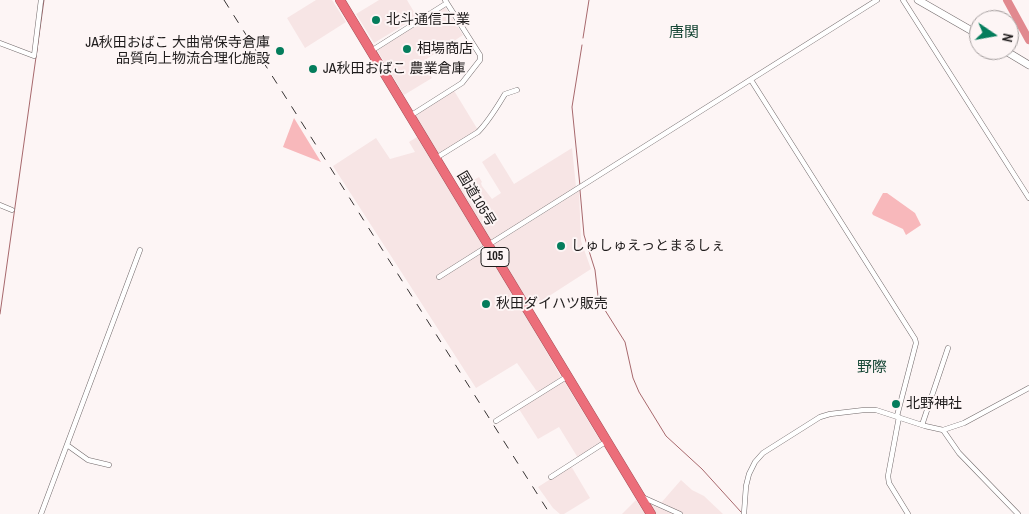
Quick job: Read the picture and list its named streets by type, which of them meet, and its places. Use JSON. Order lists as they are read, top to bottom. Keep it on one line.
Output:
{"streets":{"highway":["国道105号","105"]},"districts":["唐関","野際"],"places":["北斗通信工業","相場商店","JA秋田おばこ 大曲常保寺倉庫 品質向上物流合理化施設","JA秋田おばこ 農業倉庫","しゅしゅえっとまるしぇ","秋田ダイハツ販売","北野神社"],"north":"right"}
